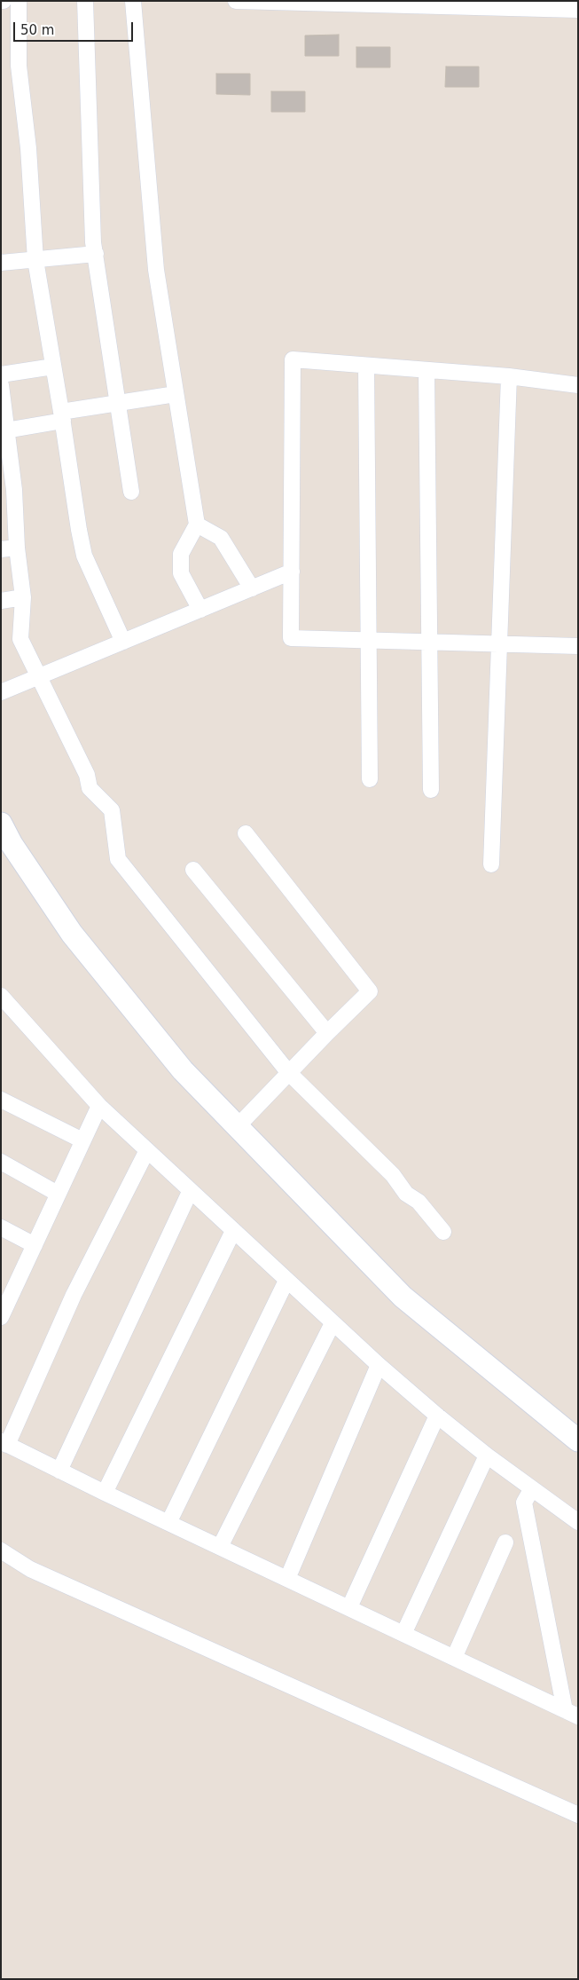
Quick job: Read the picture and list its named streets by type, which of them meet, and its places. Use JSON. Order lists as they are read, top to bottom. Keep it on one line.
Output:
{"scale_bar":"50 m"}
